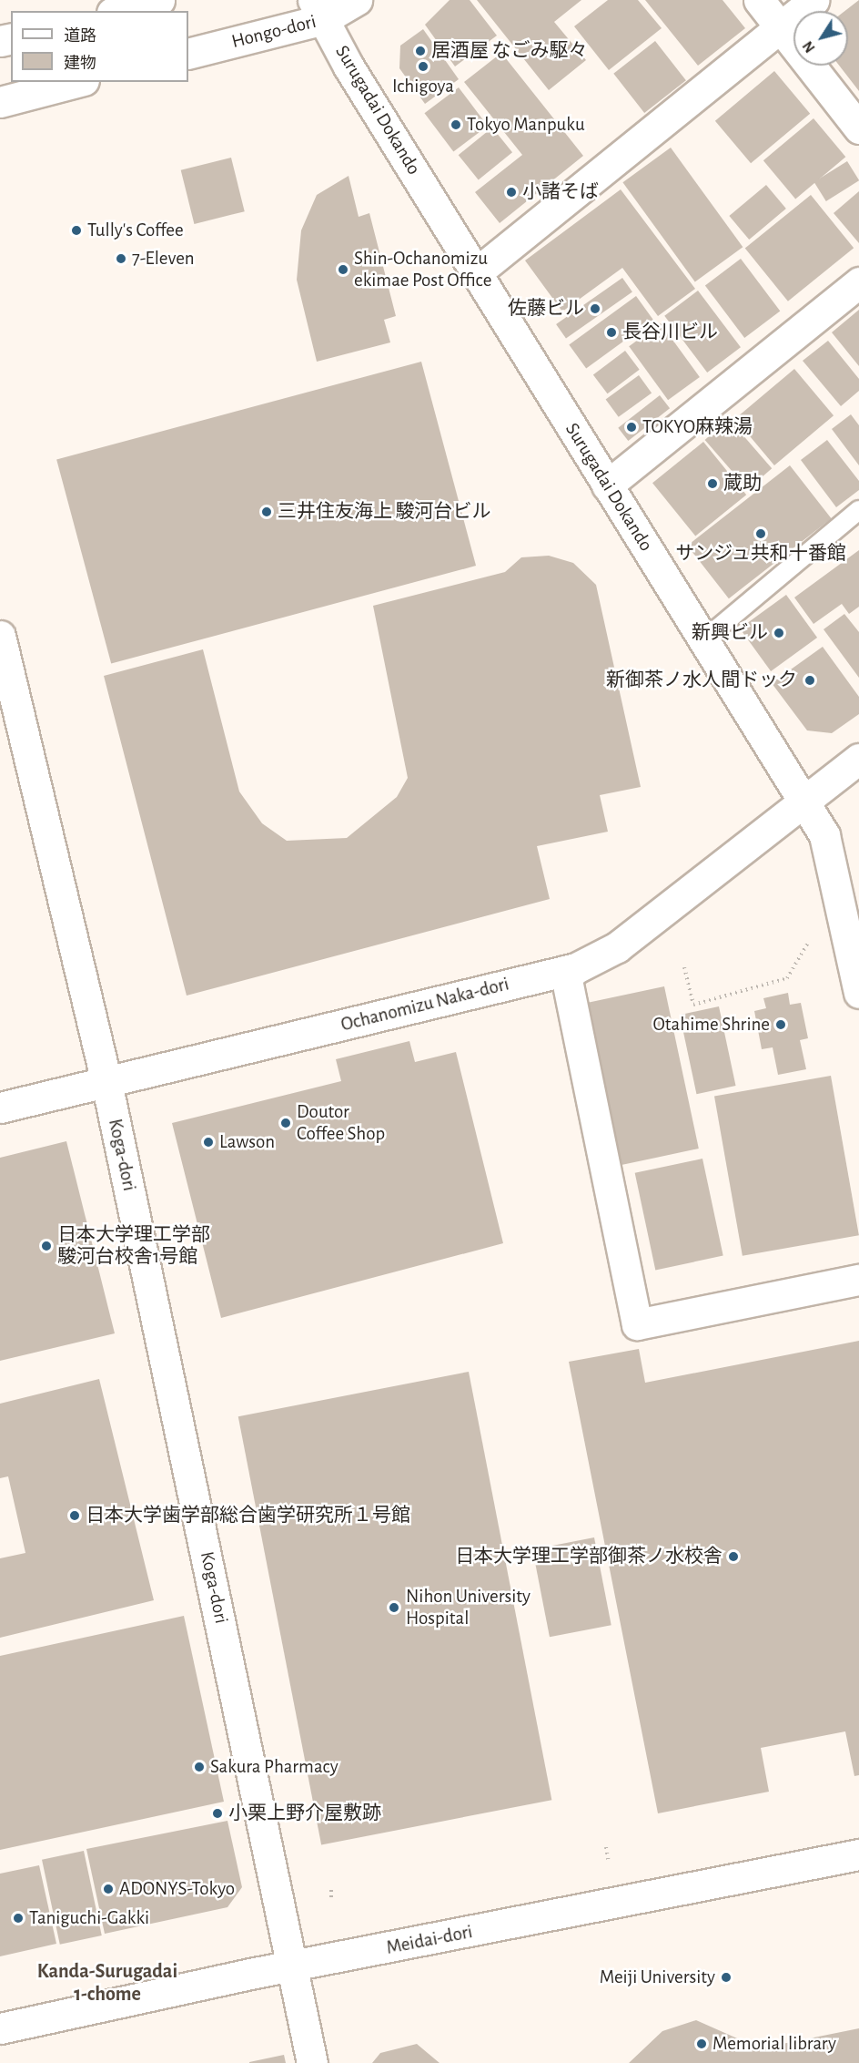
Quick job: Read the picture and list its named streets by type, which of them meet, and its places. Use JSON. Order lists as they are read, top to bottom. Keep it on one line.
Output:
{"streets":{"street":["Hongo-dori","Surugadai Dokando","Ochanomizu Naka-dori","Koga-dori","Meidai-dori"]},"crossings":[["Hongo-dori","Surugadai Dokando"],["Surugadai Dokando","Ochanomizu Naka-dori"],["Ochanomizu Naka-dori","Koga-dori"],["Koga-dori","Meidai-dori"]],"districts":["Kanda-Surugadai 1-chome"],"places":["居酒屋 なごみ駆々","Ichigoya","Tokyo Manpuku","小諸そば","Tully's Coffee","7-Eleven","Shin-Ochanomizu ekimae Post Office","佐藤ビル","長谷川ビル","TOKYO麻辣湯","蔵助","三井住友海上 駿河台ビル","サンジュ共和十番館","新興ビル","新御茶ノ水人間ドック","Otahime Shrine","Doutor Coffee Shop","Lawson","日本大学理工学部 駿河台校舎1号館","日本大学歯学部総合歯学研究所１号館","日本大学理工学部御茶ノ水校舎","Nihon University Hospital","Sakura Pharmacy","小栗上野介屋敷跡","ADONYS-Tokyo","Taniguchi-Gakki","Meiji University","Memorial library"],"legend":["道路","建物"],"north":"bottom left"}
